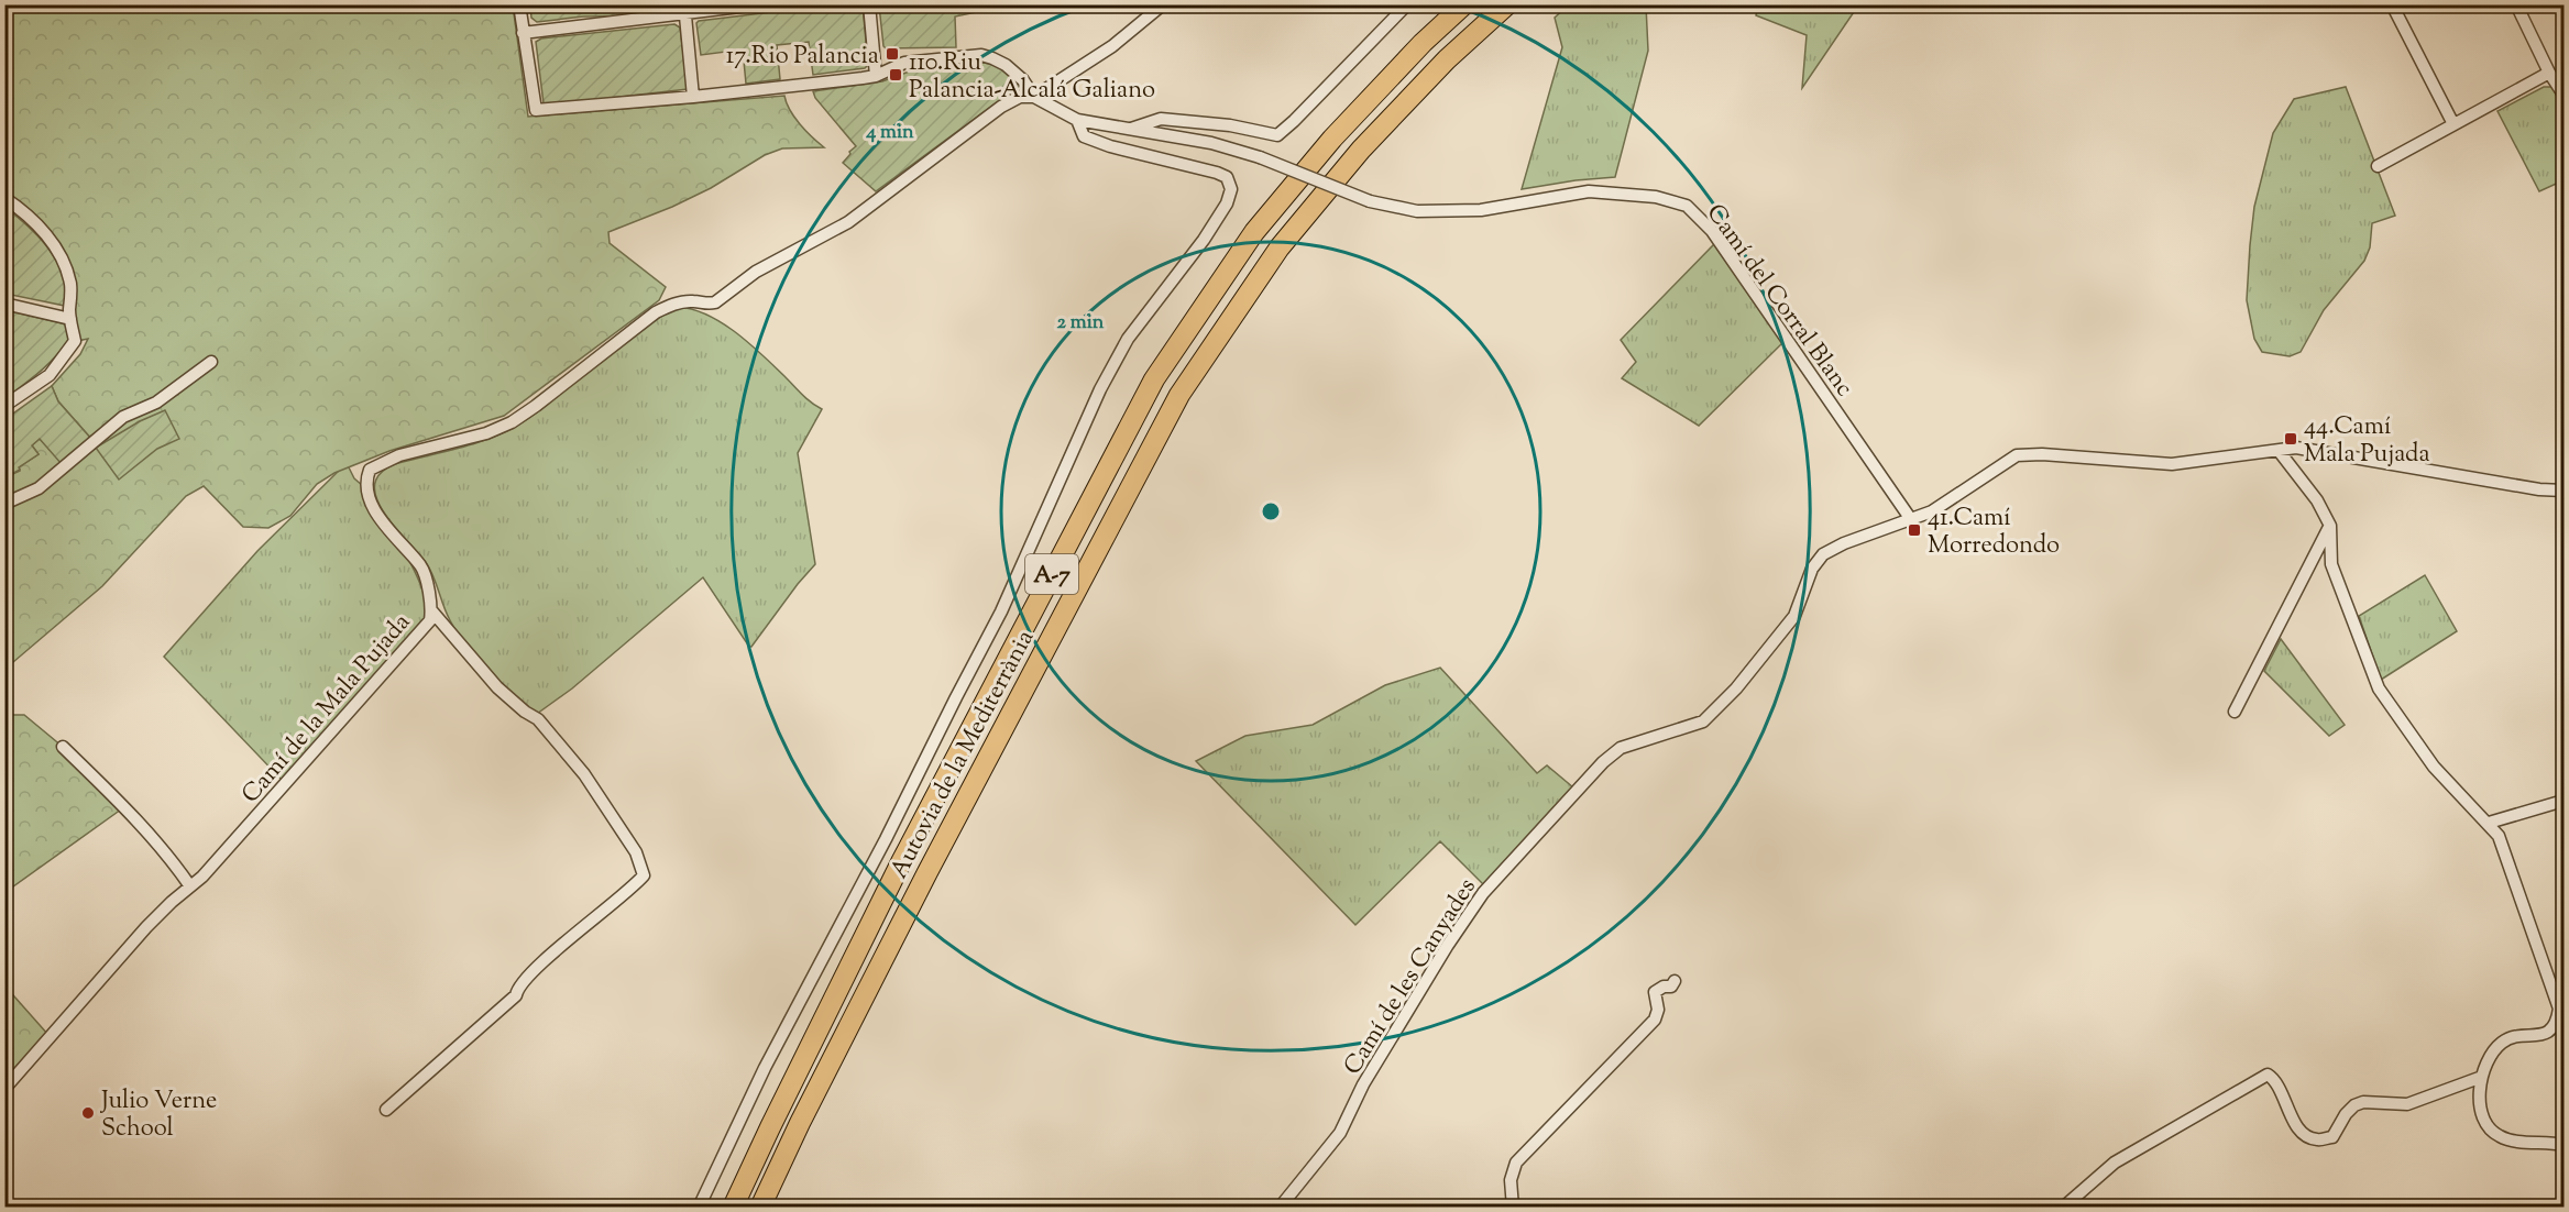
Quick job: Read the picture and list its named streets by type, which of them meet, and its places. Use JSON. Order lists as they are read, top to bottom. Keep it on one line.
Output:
{"streets":{"highway":["A-7","Autovia de la Mediterrània"],"street":["Camí del Corral Blanc","Camí de la Mala Pujada","Camí de les Canyades"]},"crossings":[["Camí del Corral Blanc","Camí de les Canyades"]],"places":{"transit":["17.Rio Palancia","110.Riu Palancia-Alcalá Galiano","44.Camí Mala Pujada","41.Camí Morredondo"],"other":["Julio Verne School"]},"rings":["4 min","2 min"]}
